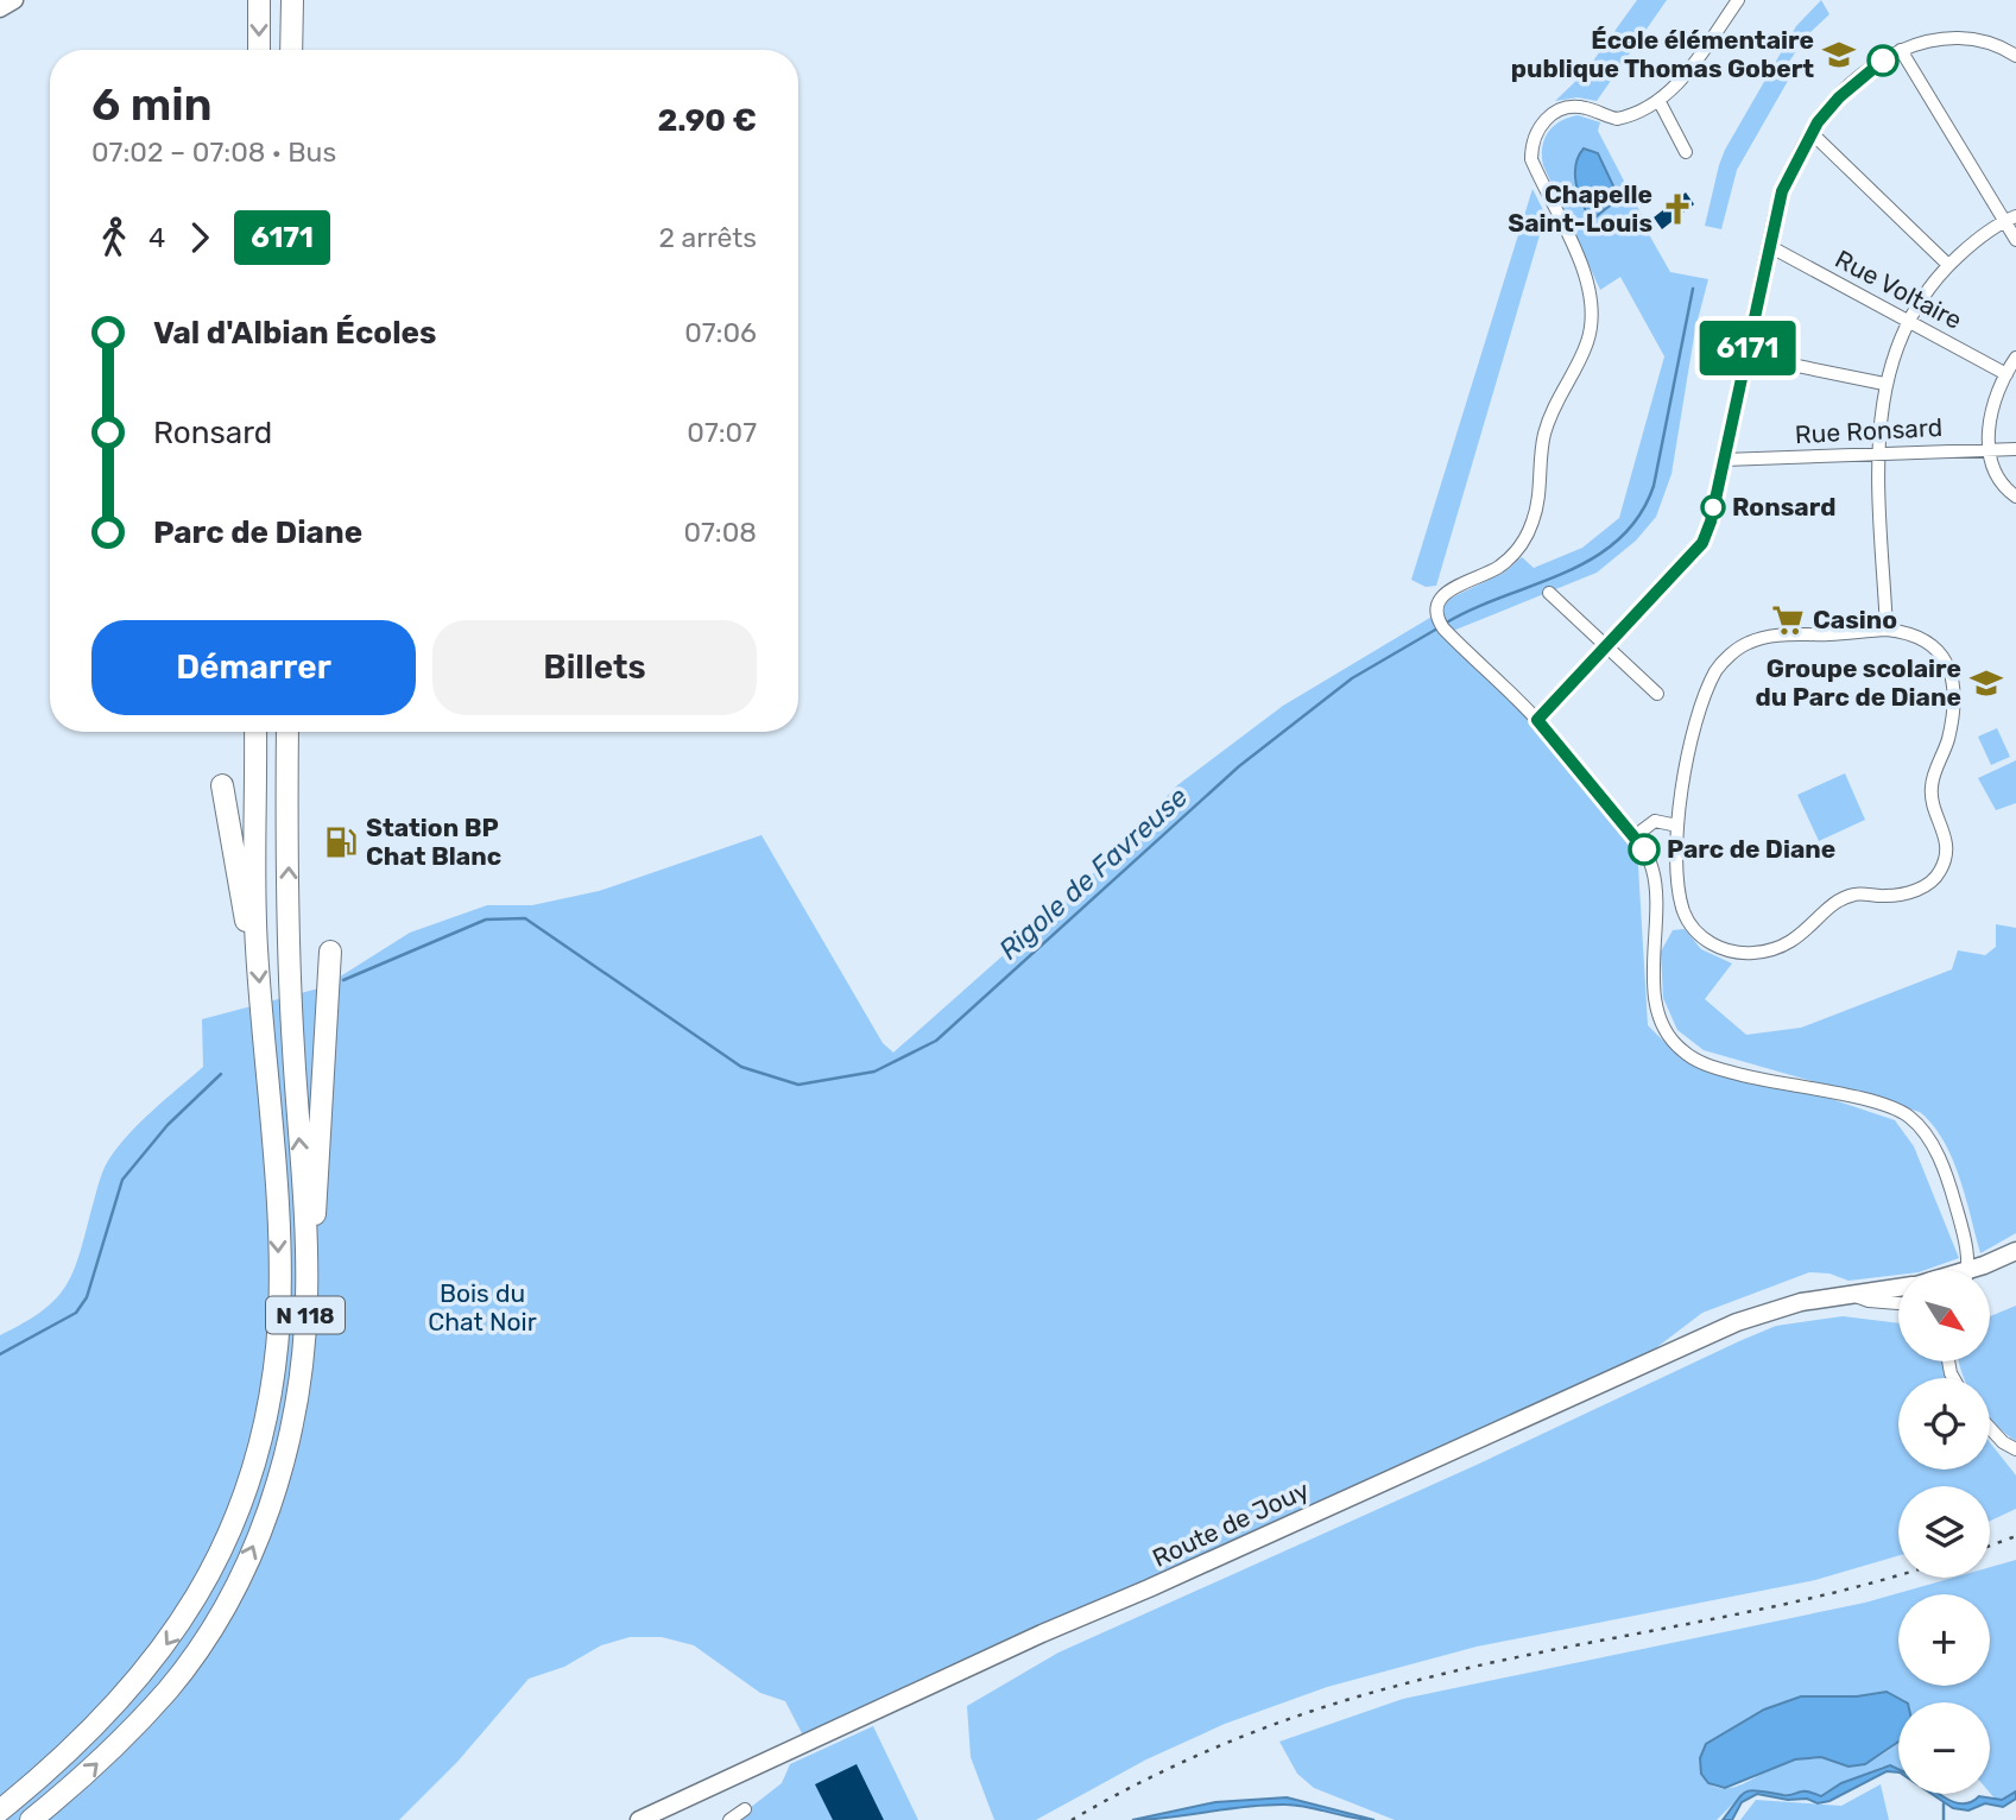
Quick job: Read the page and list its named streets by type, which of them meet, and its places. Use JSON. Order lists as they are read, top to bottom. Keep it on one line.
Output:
{"streets":{"highway":["N 118"],"main road":["Route de Jouy"],"street":["Rue Voltaire","Rue Ronsard"]},"water":["Rigole de Favreuse"],"parks":["Bois du Chat Noir"],"places":{"school or university":["École élémentaire publique Thomas Gobert","Groupe scolaire du Parc de Diane"],"church":["Chapelle Saint-Louis"],"other":["Ronsard","Parc de Diane"],"supermarket":["Casino"],"fuel station":["Station BP Chat Blanc"]},"lines":["bus line 6171"],"north":"bottom right","page":{"on_map":"6171","heading":["6 min","07:02 – 07:08 · Bus","2.90 €"],"legs":["4","6171","2 arrêts"],"list":[{"name":"Val d'Albian Écoles","value":"07:06"},{"name":"Ronsard","value":"07:07"},{"name":"Parc de Diane","value":"07:08"}],"buttons":["Démarrer","Billets"],"map_buttons":["+","−"]}}
